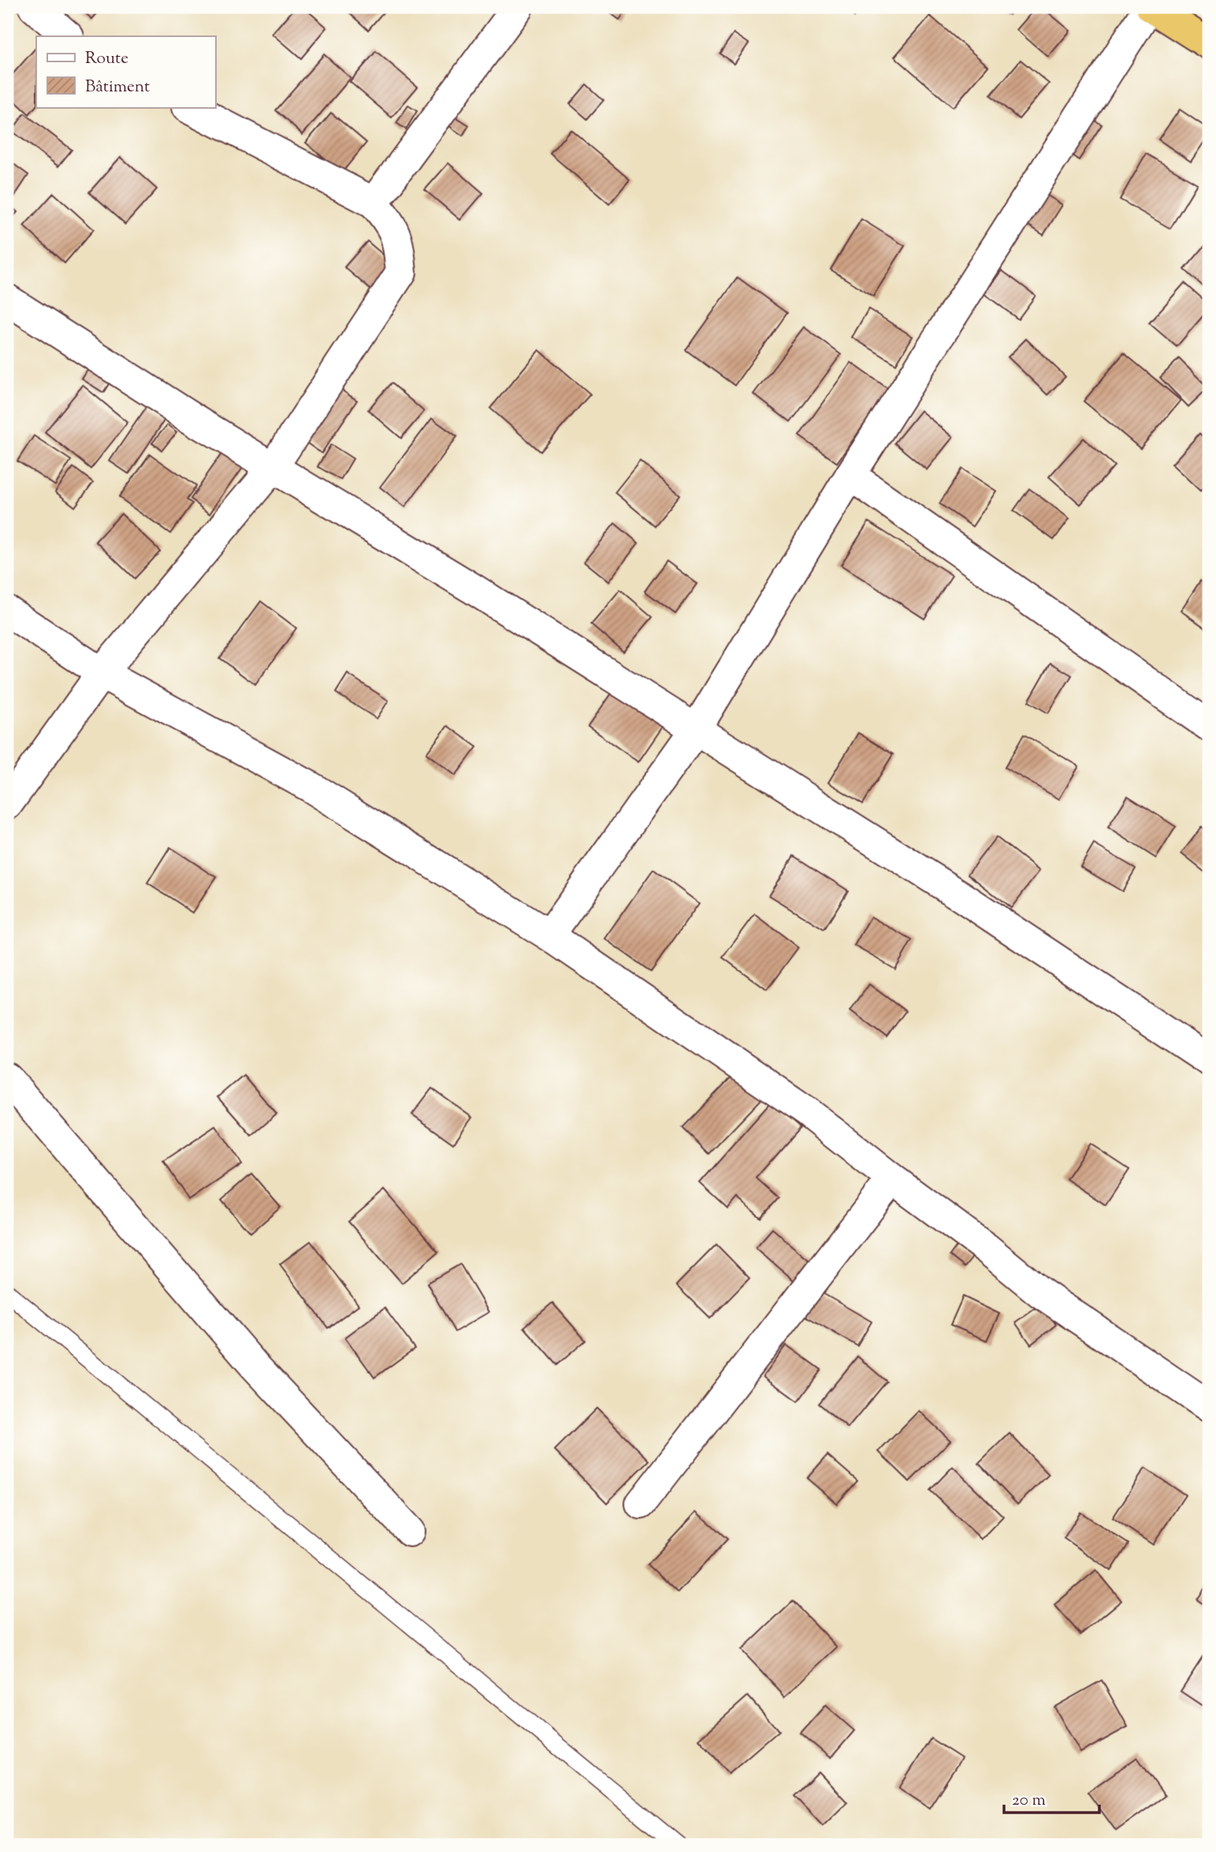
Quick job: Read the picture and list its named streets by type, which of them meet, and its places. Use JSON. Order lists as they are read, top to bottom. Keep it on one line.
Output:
{"legend":["Route","Bâtiment"],"scale_bar":"20 m"}
